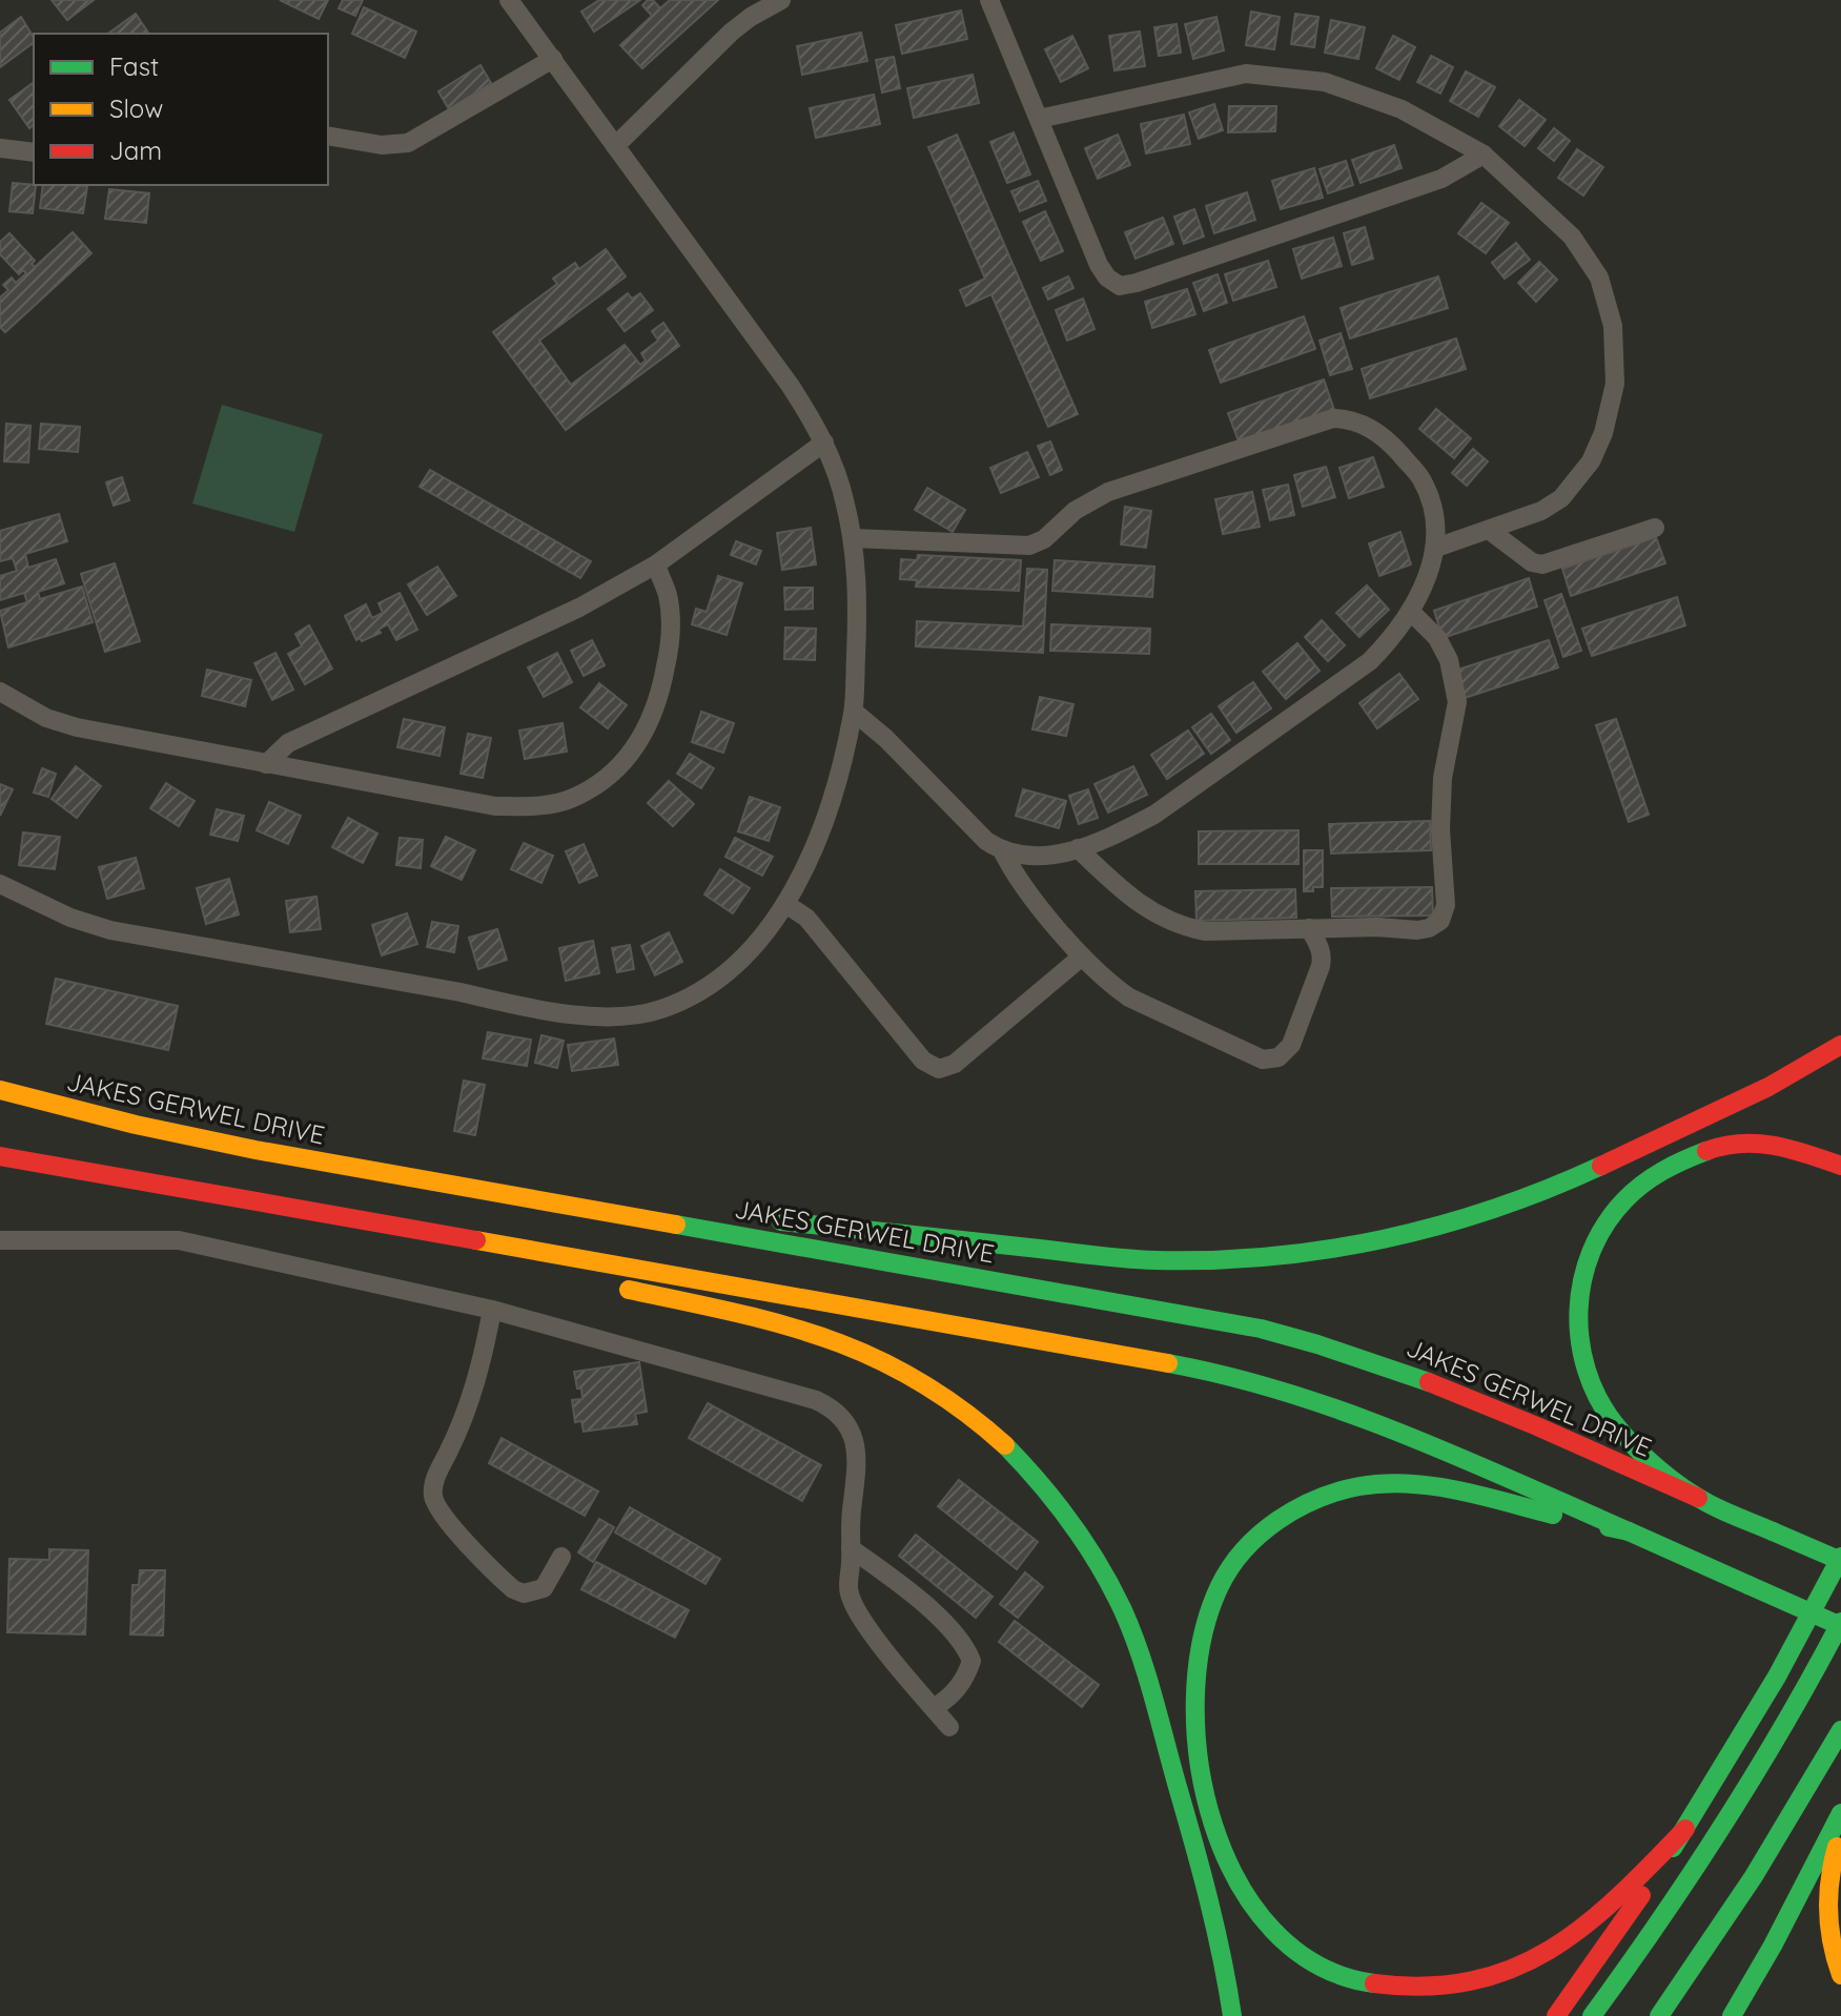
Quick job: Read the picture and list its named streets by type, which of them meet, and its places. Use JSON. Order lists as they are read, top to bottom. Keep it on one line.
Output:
{"streets":{"highway":["JAKES GERWEL DRIVE"]},"legend":["Fast","Slow","Jam"]}
